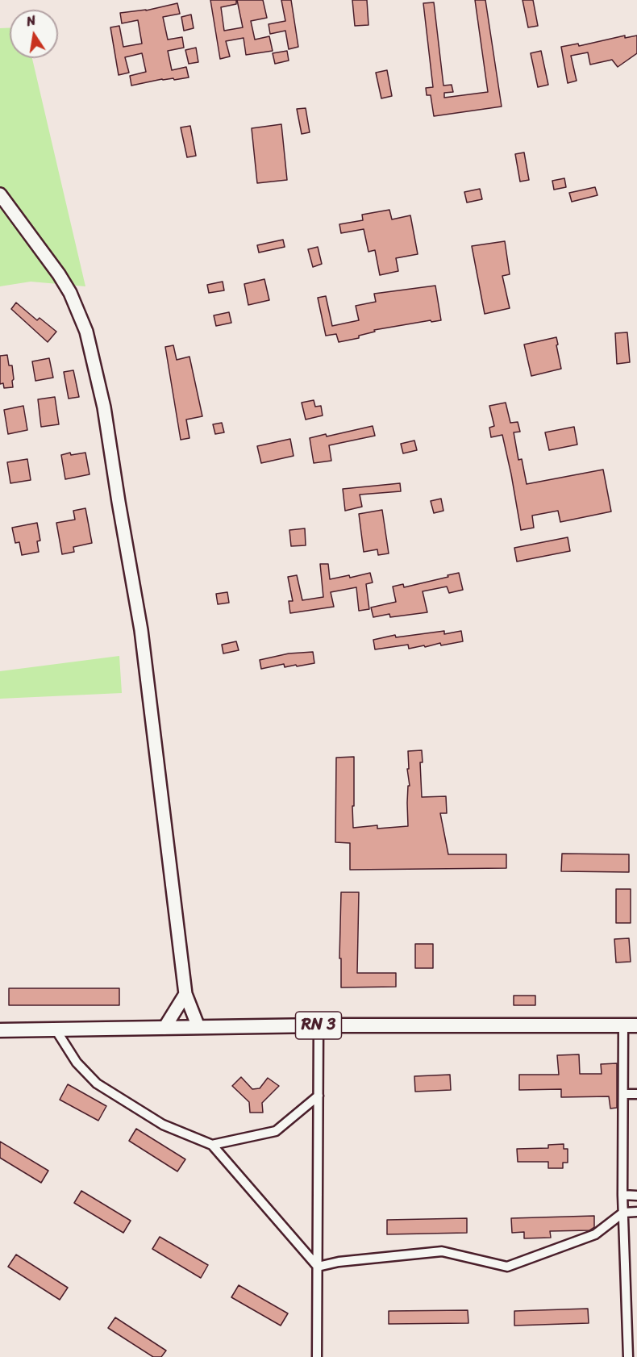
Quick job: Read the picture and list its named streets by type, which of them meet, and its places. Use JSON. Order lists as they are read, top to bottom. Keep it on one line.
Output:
{"streets":{"main road":["RN 3"]},"north":"top"}
